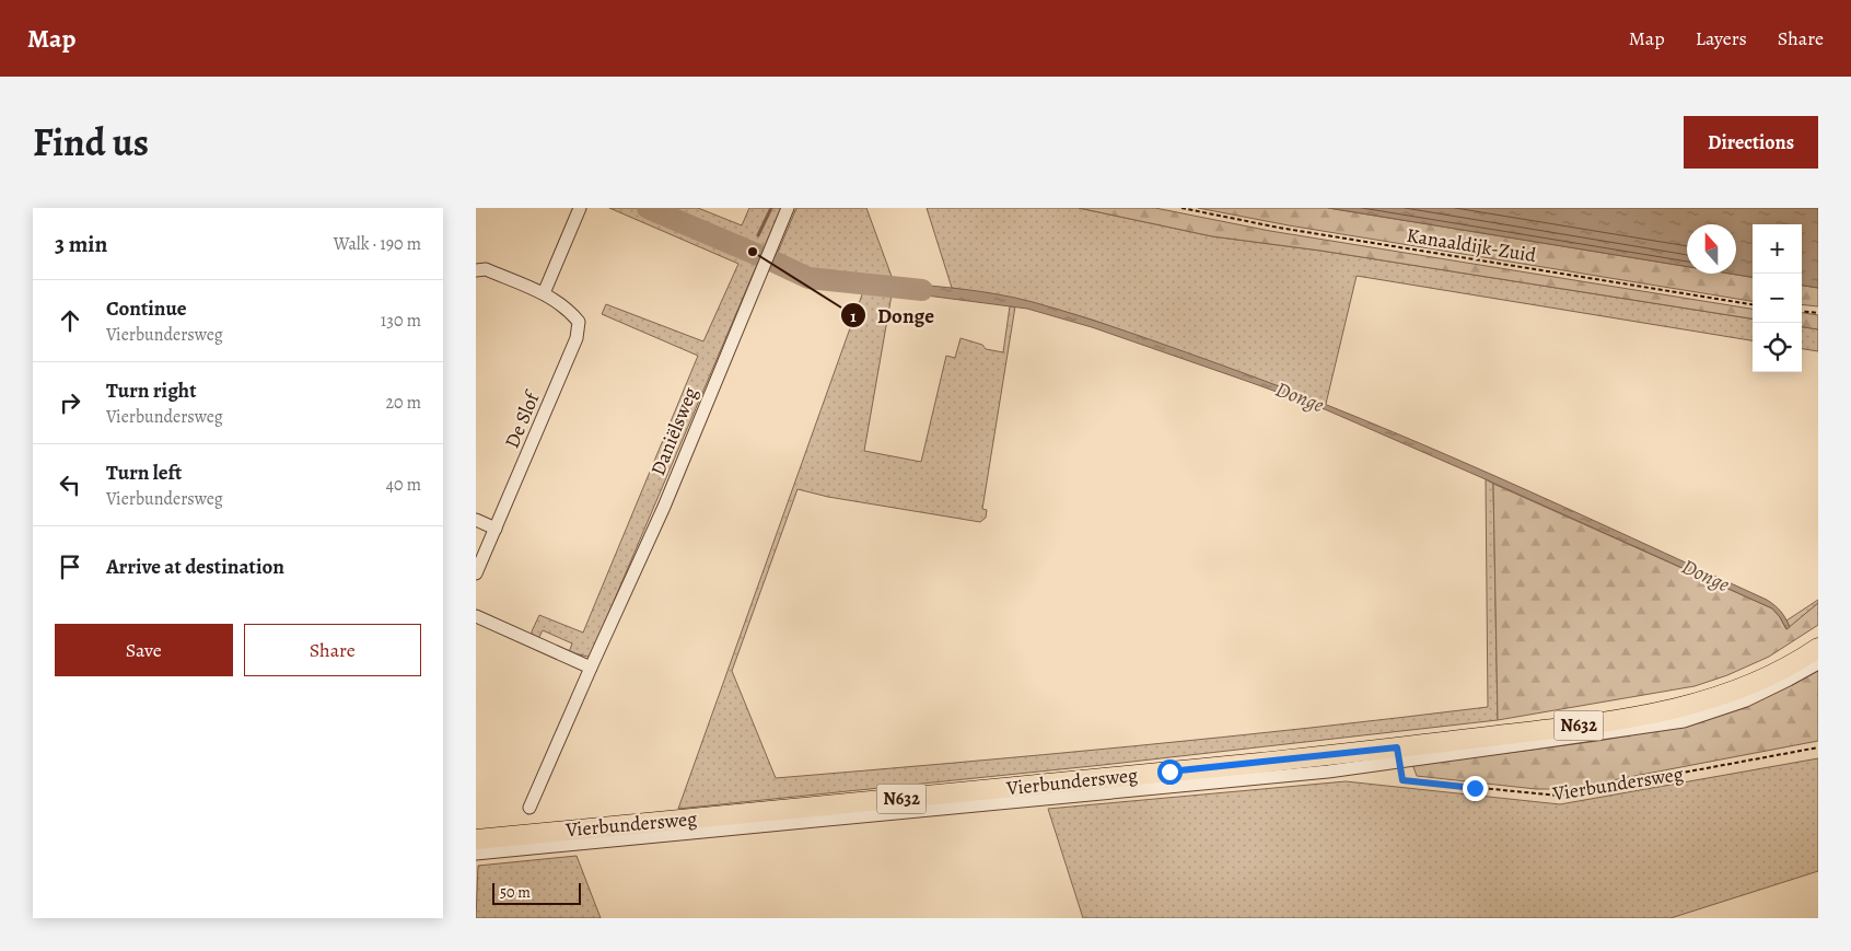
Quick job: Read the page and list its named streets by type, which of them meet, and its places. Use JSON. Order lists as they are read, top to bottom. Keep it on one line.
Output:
{"streets":{"main road":["N632","Vierbundersweg"],"street":["De Slof","Daniëlsweg"],"path":["Kanaaldijk-Zuid"]},"water":["Donge"],"places":["Donge"],"scale_bar":"50 m","north":"top","page":{"header":"Map","nav":["Map","Layers","Share"],"title":"Find us","buttons":["Directions",["Save","Share"]],"heading":["3 min","Walk · 190 m"],"map_buttons":["+","−"],"list":[["Continue","Vierbundersweg","130 m"],["Turn right","Vierbundersweg","20 m"],["Turn left","Vierbundersweg","40 m"],"Arrive at destination"],"scale":"50 m"}}
